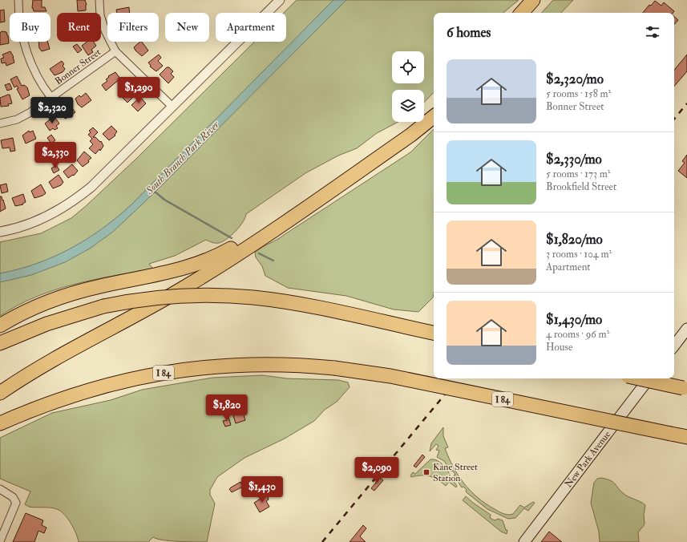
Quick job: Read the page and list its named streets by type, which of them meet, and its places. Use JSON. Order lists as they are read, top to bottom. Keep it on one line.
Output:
{"streets":{"highway":["I 84"],"main road":["New Park Avenue"],"street":["Bonner Street"]},"water":["South Branch Park River"],"places":{"transit":["Kane Street Station"]},"page":{"chip":["Buy","Rent","Filters","New","Apartment"],"heading":"6 homes","list":[{"name":"$2,320/mo","note":"5 rooms · 158 m² · Bonner Street"},{"name":"$2,330/mo","note":"5 rooms · 173 m² · Brookfield Street"},{"name":"$1,820/mo","note":"3 rooms · 104 m² · Apartment"},{"name":"$1,430/mo","note":"4 rooms · 96 m² · House"}],"price":["$1,290","$2,320","$2,330","$1,820","$2,090","$1,430"]}}
